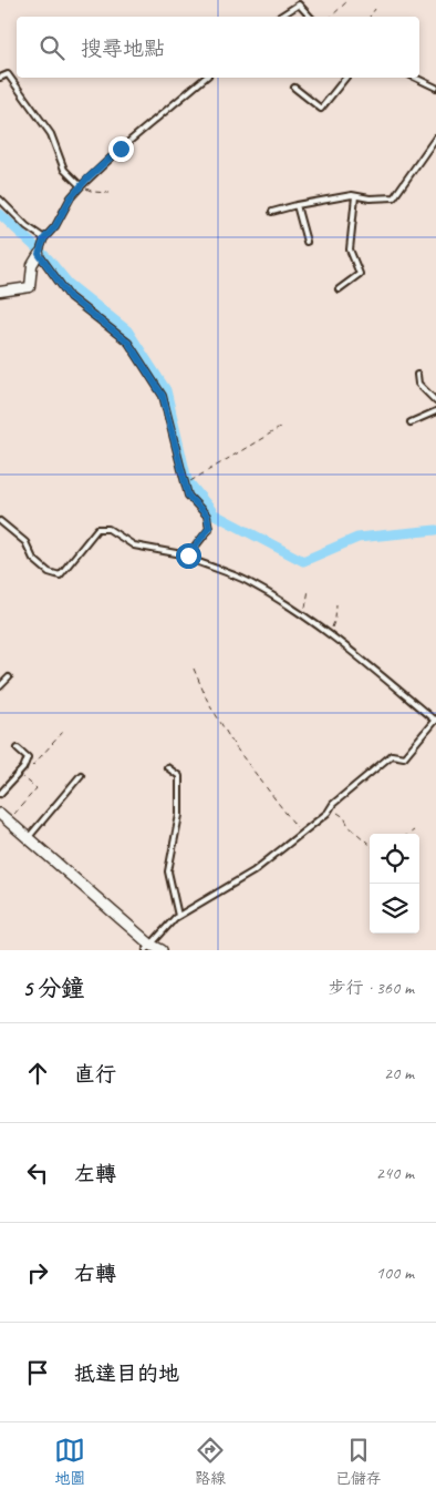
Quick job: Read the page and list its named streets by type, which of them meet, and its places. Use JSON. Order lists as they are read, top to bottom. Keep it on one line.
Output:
{"page":{"search":"搜尋地點","heading":["5 分鐘","步行 · 360 m"],"list":[["直行","20 m"],["左轉","240 m"],["右轉","100 m"],"抵達目的地"],"nav":["地圖","路線","已儲存"]}}
